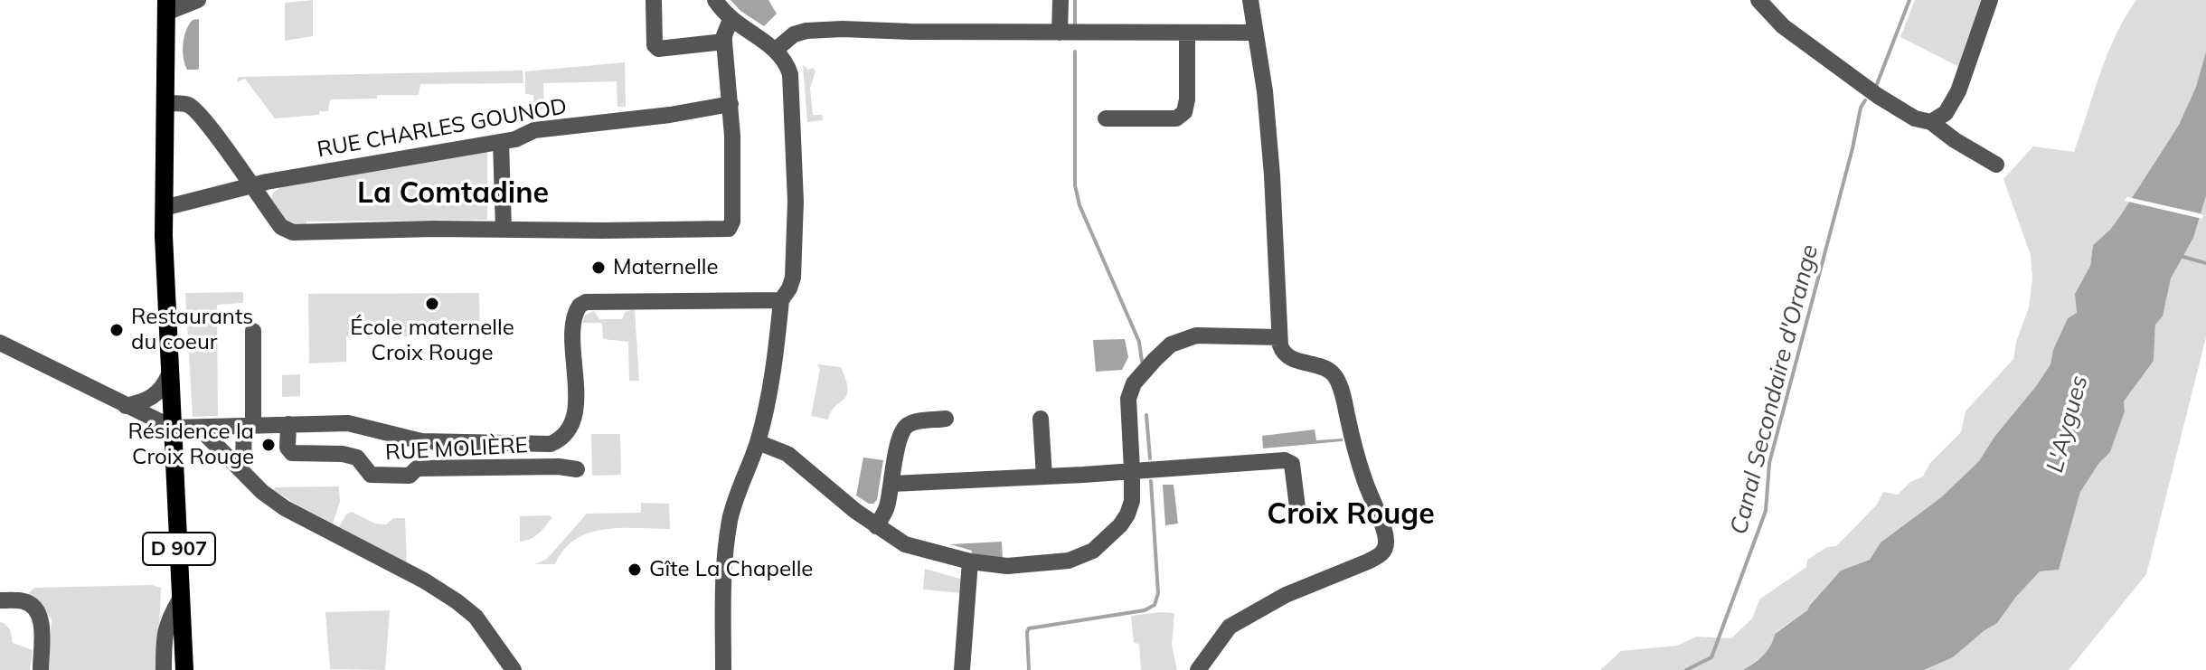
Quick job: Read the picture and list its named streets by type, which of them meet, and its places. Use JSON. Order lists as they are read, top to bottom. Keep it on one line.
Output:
{"streets":{"main road":["D 907"],"street":["RUE CHARLES GOUNOD","RUE MOLIÈRE"]},"crossings":[["RUE CHARLES GOUNOD","D 907"]],"districts":["La Comtadine","Croix Rouge"],"water":["Canal Secondaire d'Orange","L'Aygues"],"places":["Maternelle","École maternelle Croix Rouge","Restaurants du coeur","Résidence la Croix Rouge","Gîte La Chapelle"]}
